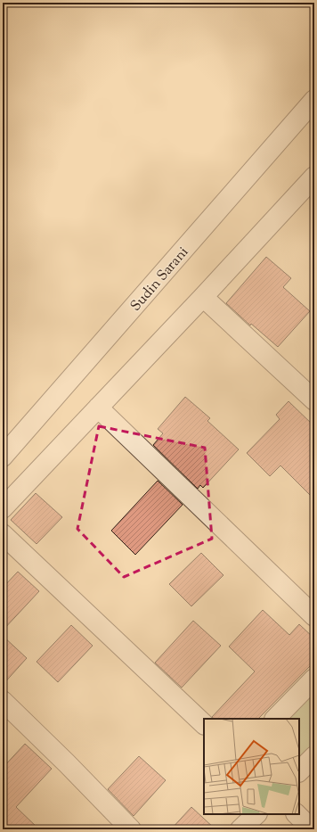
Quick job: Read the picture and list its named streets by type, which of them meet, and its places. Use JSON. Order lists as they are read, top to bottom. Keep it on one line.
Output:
{"streets":{"street":["Sudin Sarani"]}}
